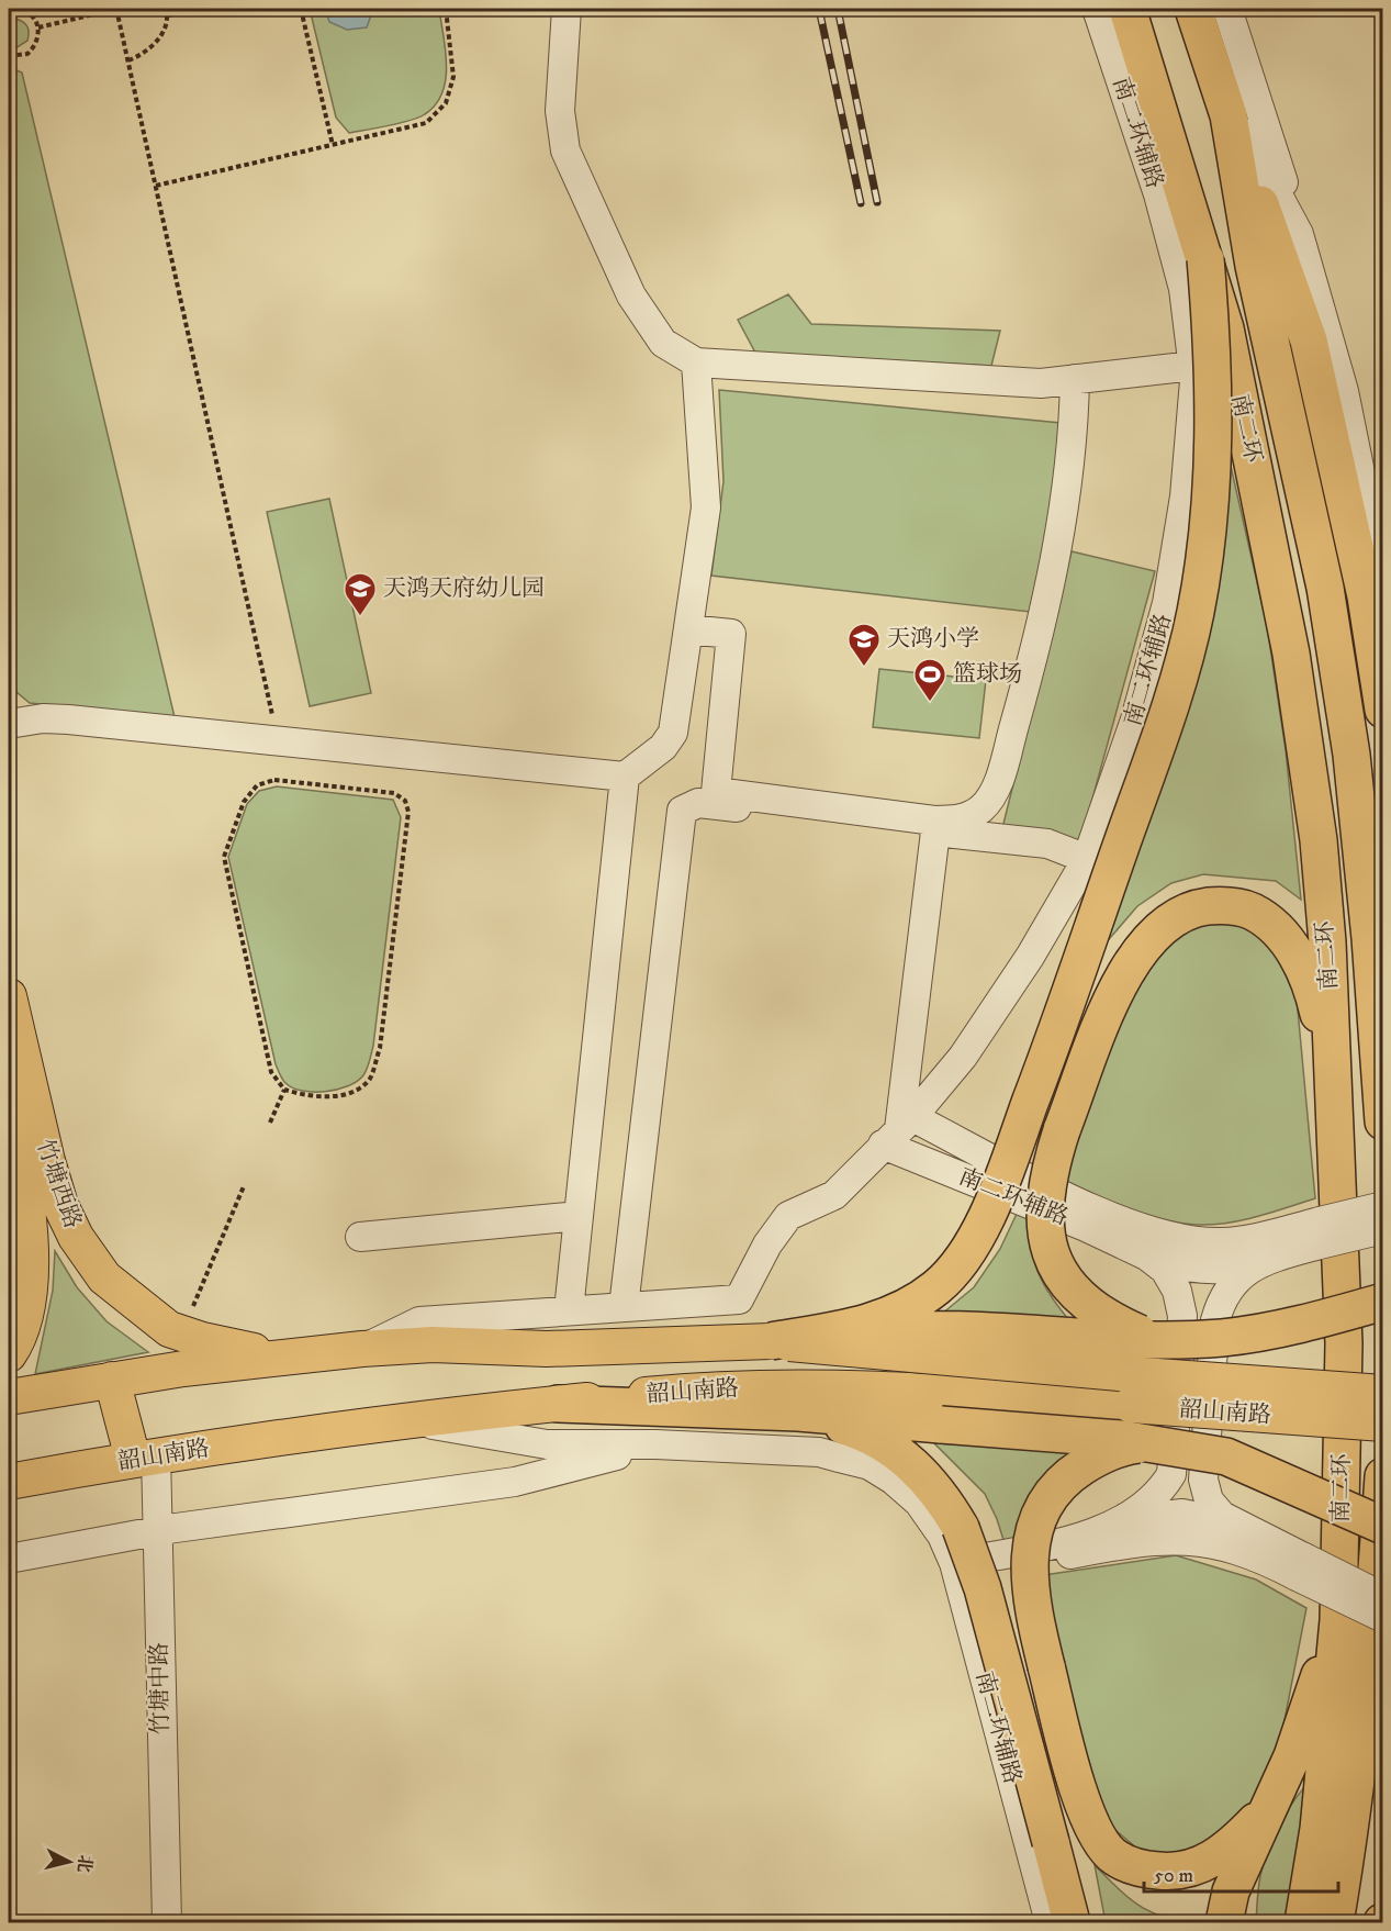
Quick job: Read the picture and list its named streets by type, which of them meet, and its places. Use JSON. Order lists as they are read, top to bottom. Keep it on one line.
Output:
{"streets":{"highway":["南二环"],"main road":["竹塘西路","韶山南路"],"street":["南二环辅路","竹塘中路"]},"crossings":[["南二环辅路","南二环"],["竹塘西路","韶山南路"],["韶山南路","竹塘中路"]],"places":{"school or university":["天鸿天府幼儿园","天鸿小学"],"sports":["篮球场"]},"scale_bar":"50 m","north":"right"}
